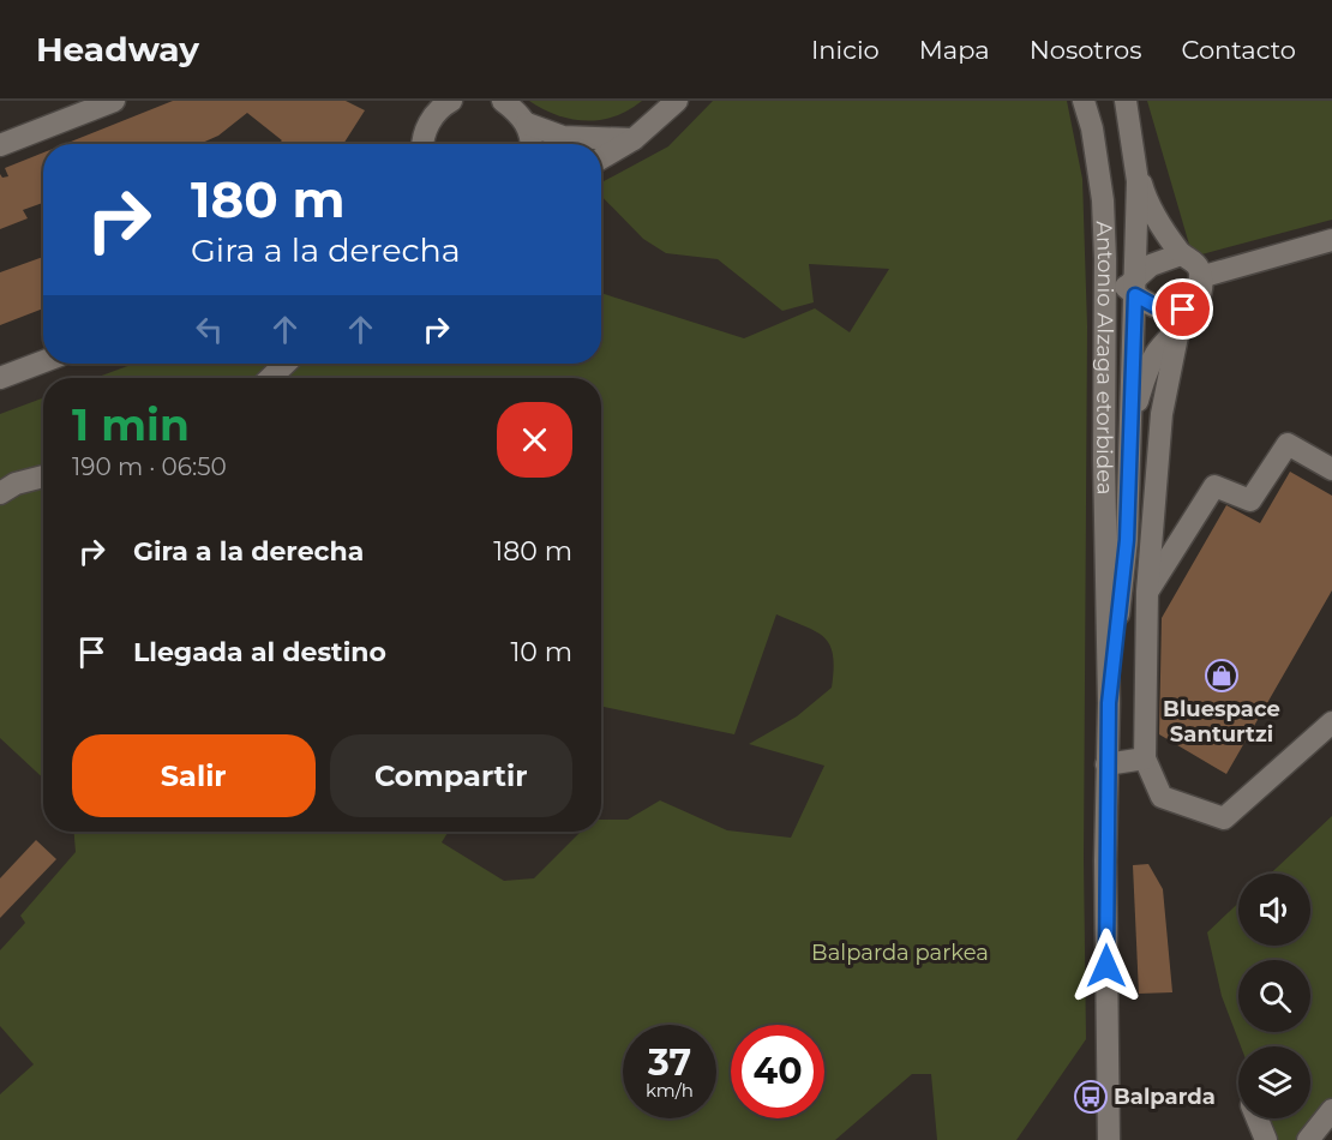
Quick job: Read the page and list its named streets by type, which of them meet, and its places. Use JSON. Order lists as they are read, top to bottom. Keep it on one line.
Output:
{"streets":{"street":["Antonio Alzaga etorbidea"]},"parks":["Balparda parkea"],"places":{"shop":["Bluespace Santurtzi"],"bus stop":["Balparda"]},"page":{"header":"Headway","nav":["Inicio","Mapa","Nosotros","Contacto"],"turn":["180 m","Gira a la derecha"],"heading":["1 min","190 m · 06:50"],"list":[{"name":"Gira a la derecha","value":"180 m"},{"name":"Llegada al destino","value":"10 m"}],"buttons":["Salir","Compartir"],"speed":"37 km/h","limit":"40"}}
